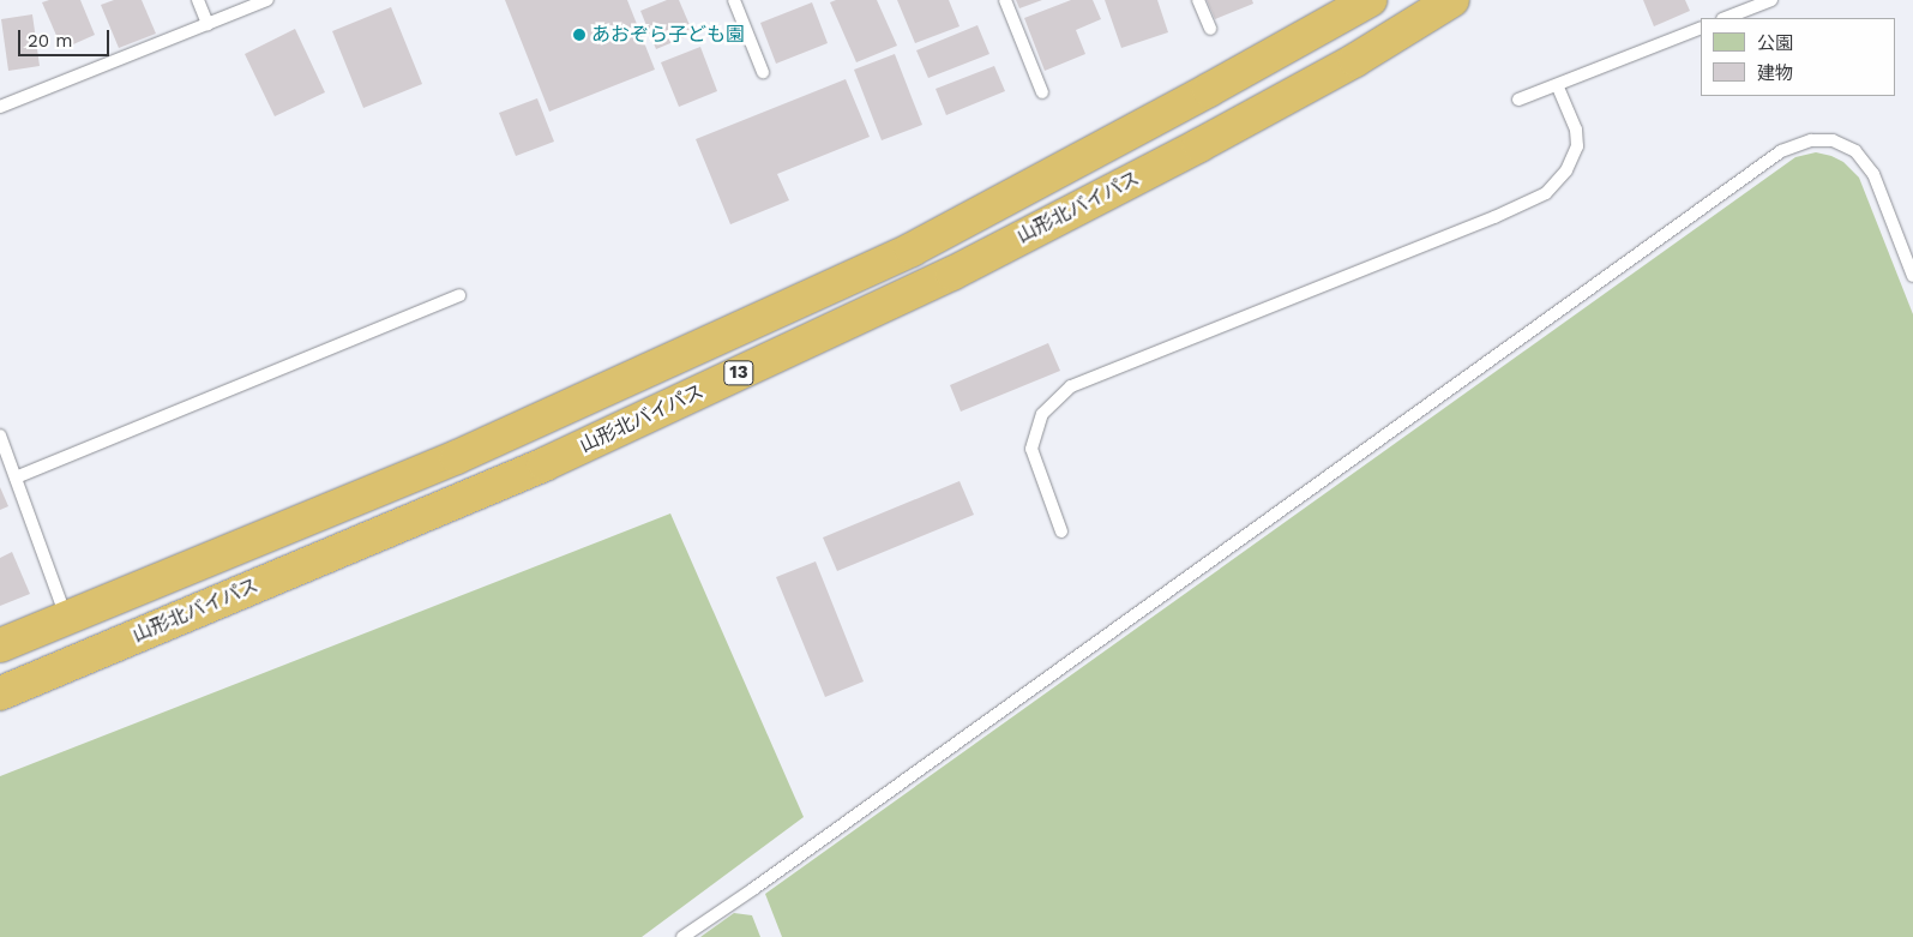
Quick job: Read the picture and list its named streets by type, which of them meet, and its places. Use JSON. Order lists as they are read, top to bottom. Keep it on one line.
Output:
{"streets":{"highway":["山形北バイパス","13"]},"places":["あおぞら子ども園"],"legend":["公園","建物"],"scale_bar":"20 m"}
